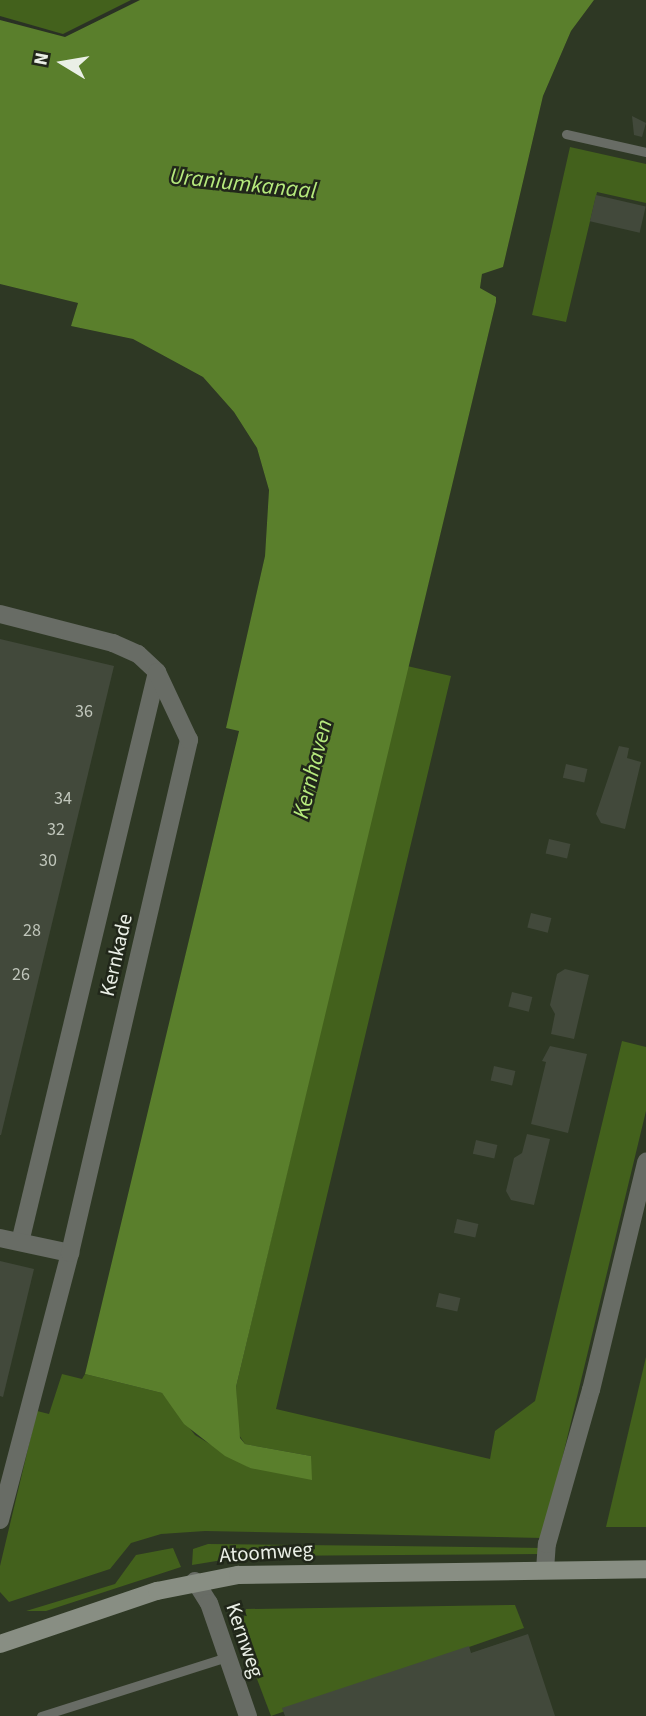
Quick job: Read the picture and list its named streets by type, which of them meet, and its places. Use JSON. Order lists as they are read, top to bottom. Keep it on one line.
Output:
{"streets":{"street":["Kernkade","Atoomweg","Kernweg"]},"crossings":[["Atoomweg","Kernweg"]],"water":["Uraniumkanaal","Kernhaven"],"house_numbers":["36","34","32","30","28","26"],"north":"left"}
